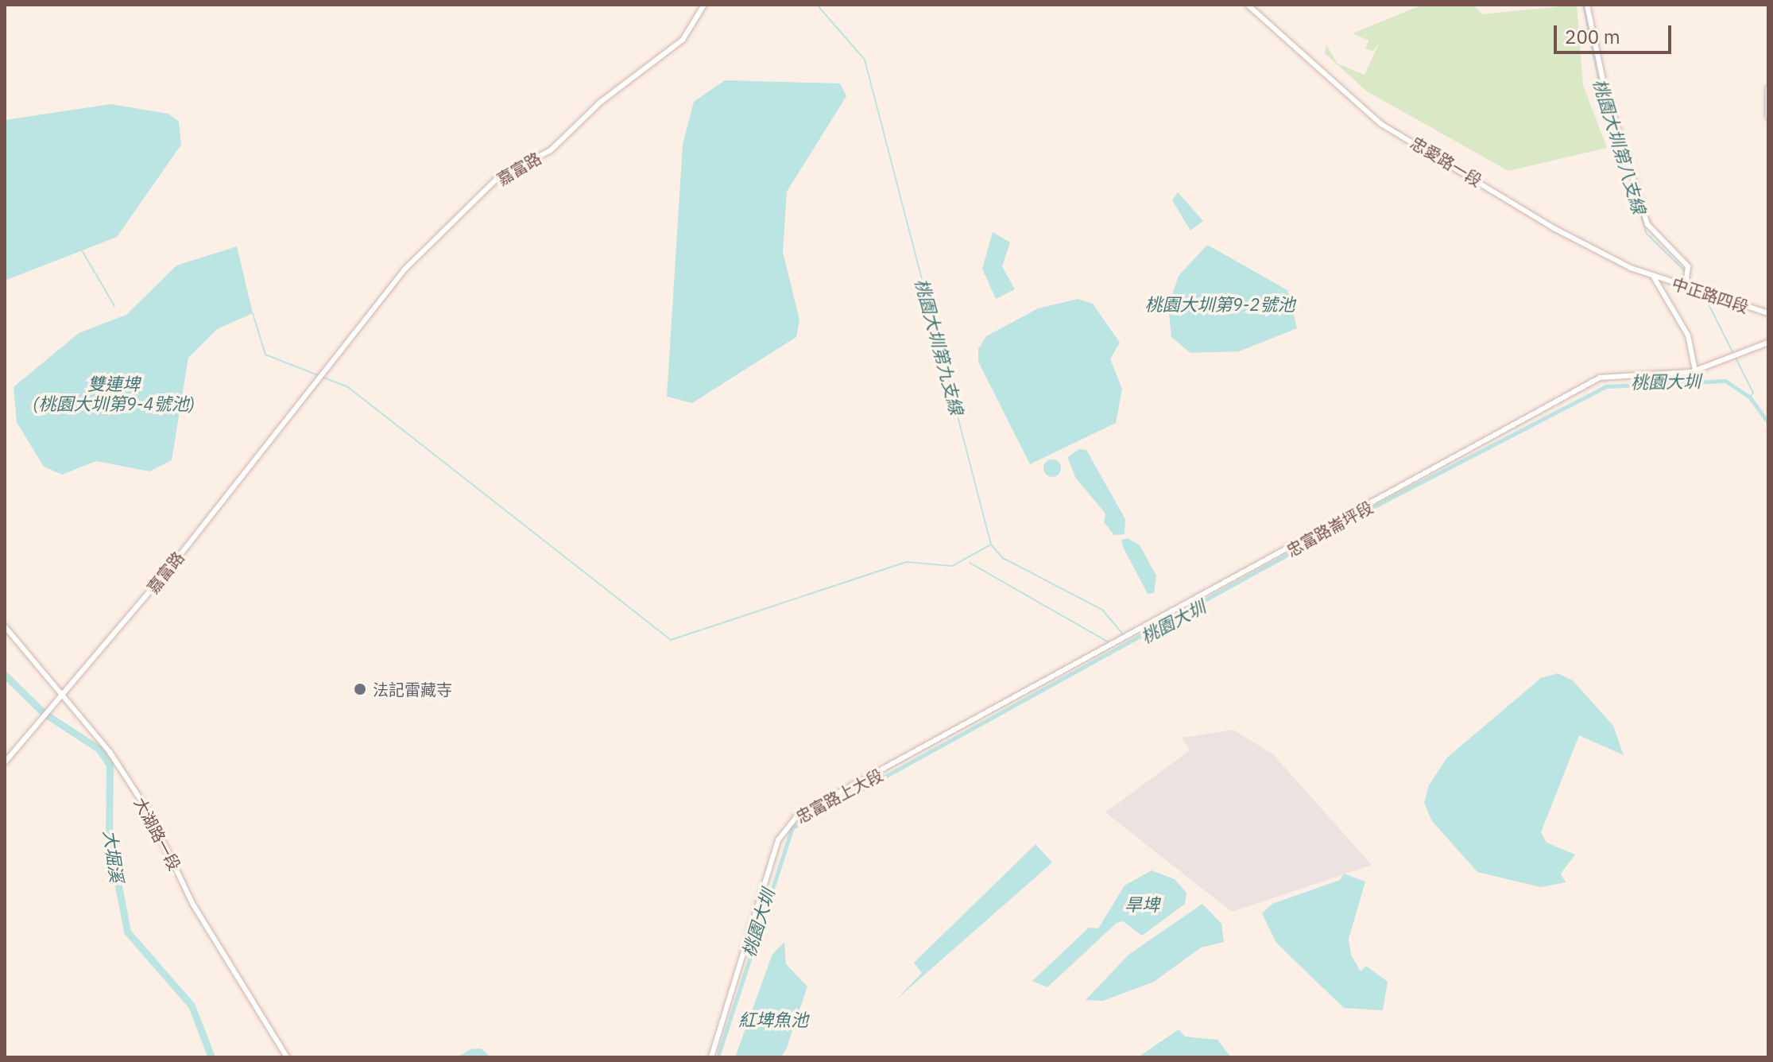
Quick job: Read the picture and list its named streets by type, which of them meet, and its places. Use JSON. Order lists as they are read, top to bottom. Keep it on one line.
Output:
{"streets":{"street":["忠愛路一段","嘉富路","中正路四段","忠富路崙坪段","忠富路上大段","大湖路一段"]},"crossings":[["忠愛路一段","中正路四段"],["嘉富路","大湖路一段"],["忠富路崙坪段","忠富路上大段"]],"water":["桃園大圳第八支線","桃園大圳第9-2號池","桃園大圳第九支線","桃園大圳","雙連埤 (桃園大圳第9-4號池)","大堀溪","旱埤","紅埤魚池"],"places":["法記雷藏寺"],"scale_bar":"200 m"}
